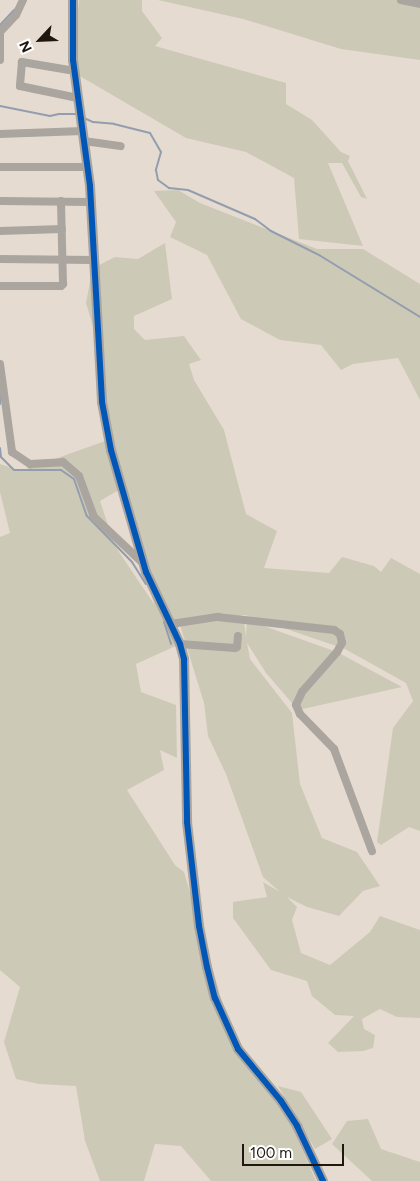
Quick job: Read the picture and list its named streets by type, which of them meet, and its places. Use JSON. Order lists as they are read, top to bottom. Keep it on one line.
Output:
{"scale_bar":"100 m","north":"bottom left"}
